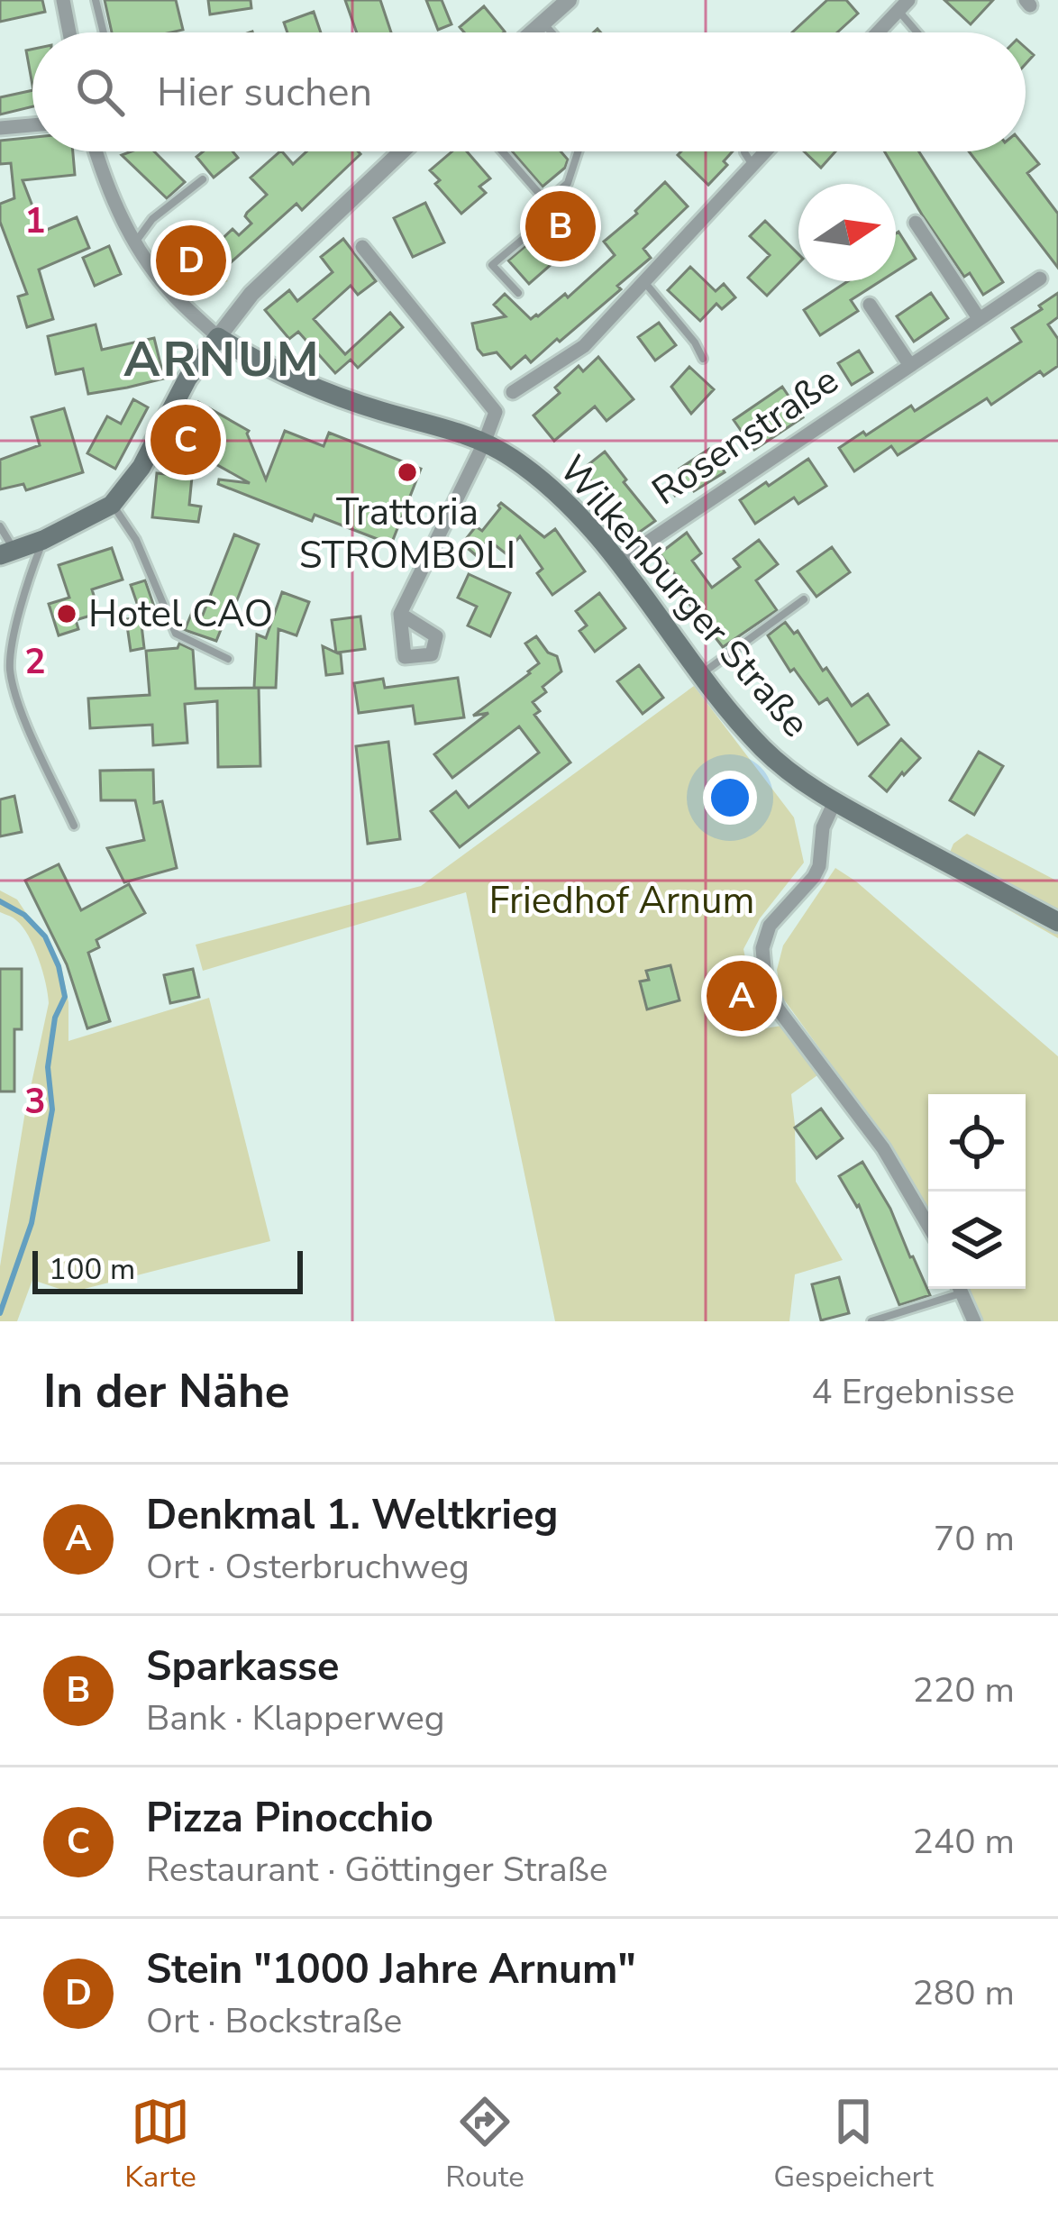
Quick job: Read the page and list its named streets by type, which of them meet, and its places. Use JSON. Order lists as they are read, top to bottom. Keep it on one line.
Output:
{"streets":{"main road":["Wilkenburger Straße"],"street":["Rosenstraße"]},"crossings":[["Rosenstraße","Wilkenburger Straße"]],"districts":["ARNUM"],"parks":["Friedhof Arnum"],"places":["Trattoria STROMBOLI","Hotel CAO"],"scale_bar":"100 m","north":"right","page":{"search":"Hier suchen","pins":["B","D","C","A"],"scale":"100 m","heading":["In der Nähe","4 Ergebnisse"],"list":[{"mark":"A","name":"Denkmal 1. Weltkrieg","note":"Ort · Osterbruchweg","value":"70 m"},{"mark":"B","name":"Sparkasse","note":"Bank · Klapperweg","value":"220 m"},{"mark":"C","name":"Pizza Pinocchio","note":"Restaurant · Göttinger Straße","value":"240 m"},{"mark":"D","name":"Stein \"1000 Jahre Arnum\"","note":"Ort · Bockstraße","value":"280 m"}],"nav":["Karte","Route","Gespeichert"]},"grid":{"rows":["1","2","3"]}}
